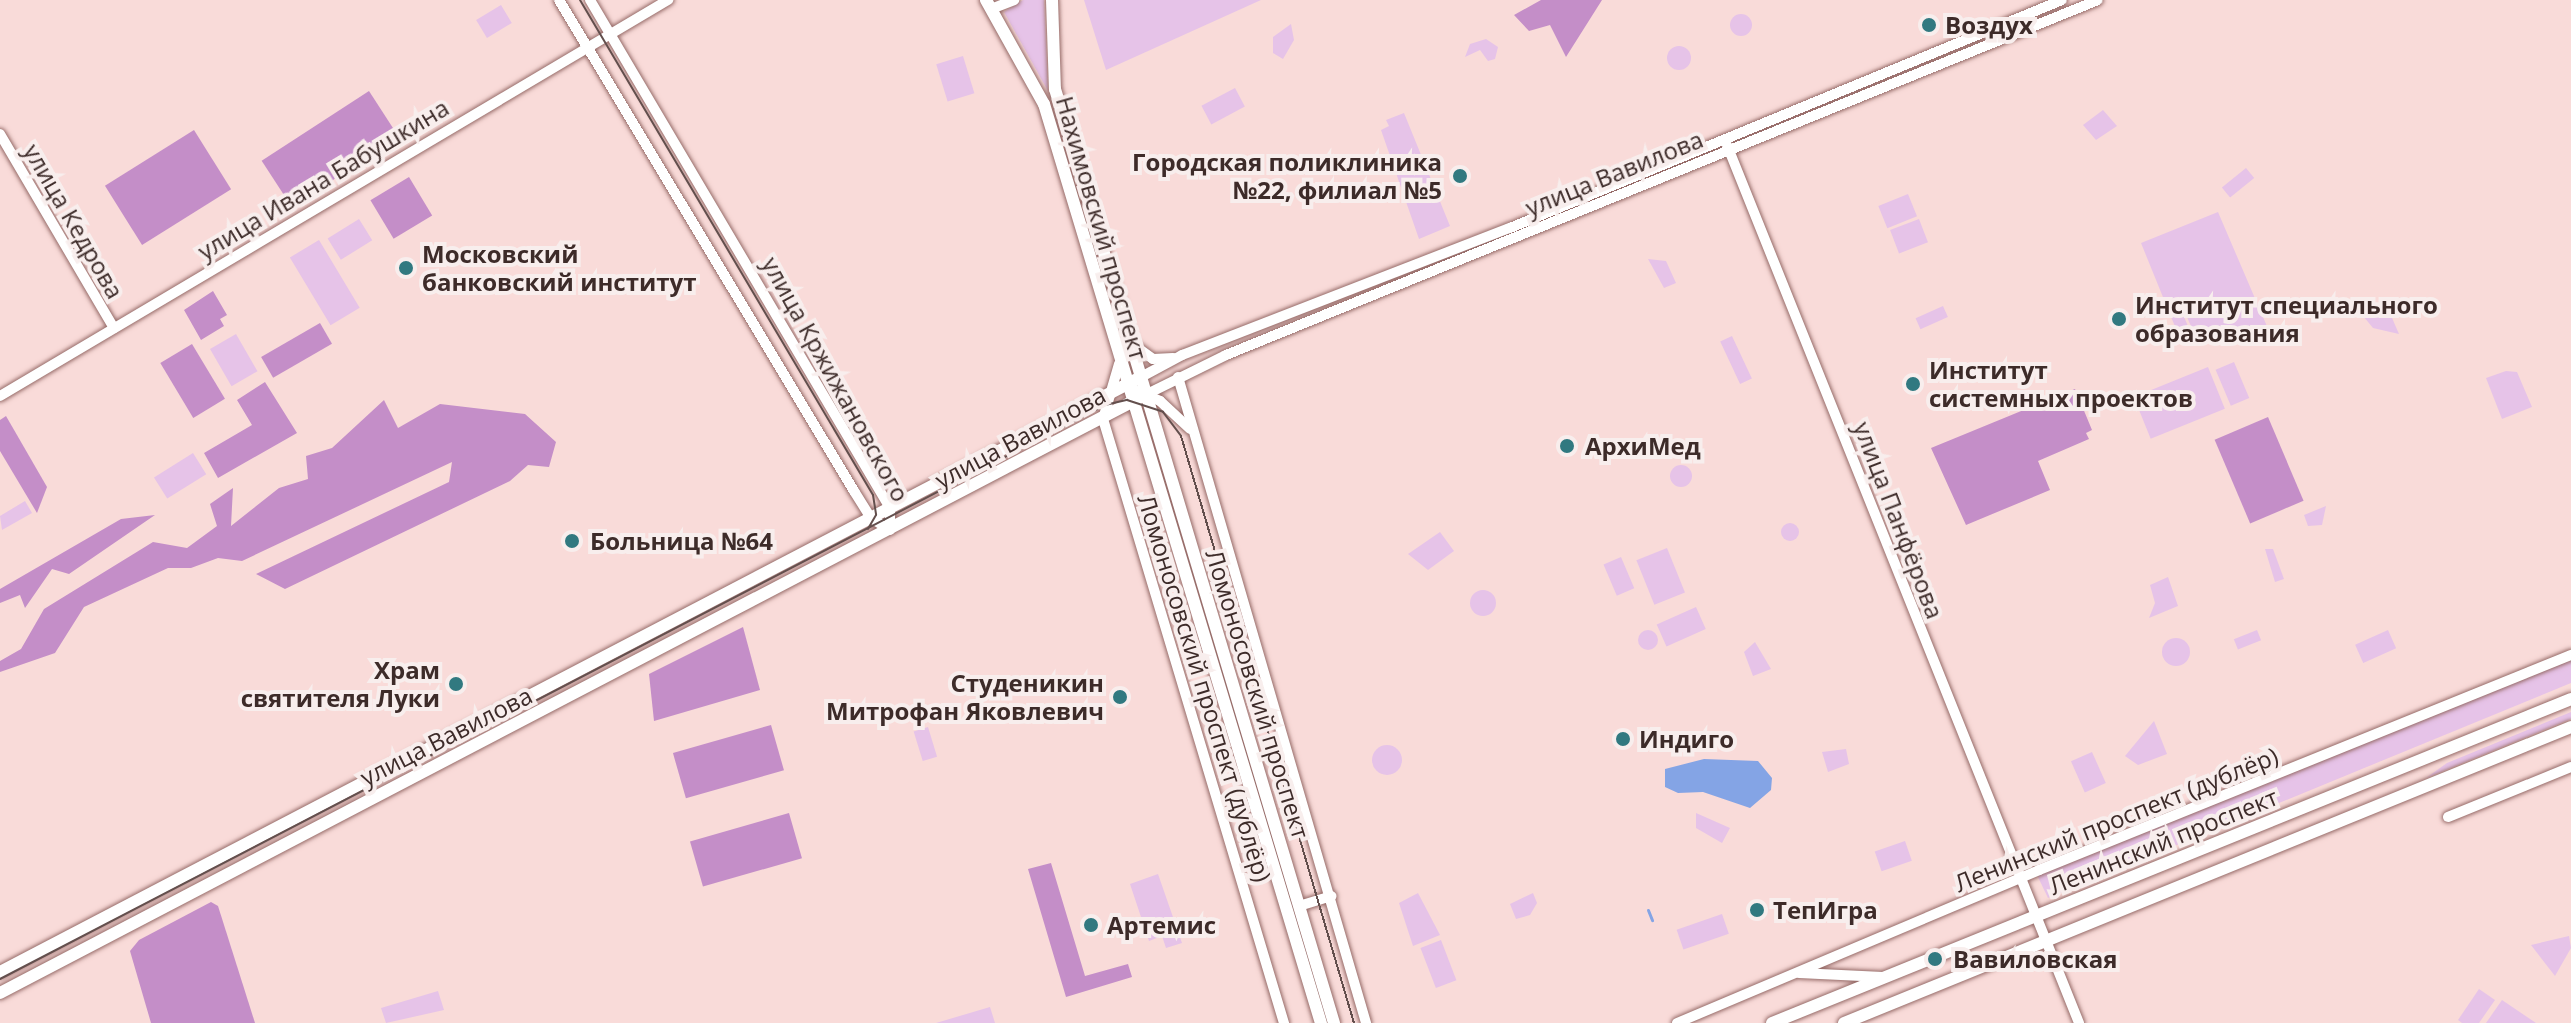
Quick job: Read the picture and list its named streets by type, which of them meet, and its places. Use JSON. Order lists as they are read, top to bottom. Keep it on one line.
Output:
{"streets":{"main road":["улица Вавилова","Нахимовский проспект","Ломоносовский проспект","Ленинский проспект"],"street":["улица Ивана Бабушкина","улица Кедрова","улица Кржижановского","улица Панфёрова","Ломоносовский проспект (дублёр)","Ленинский проспект (дублёр)"]},"crossings":[["улица Вавилова","Нахимовский проспект"],["улица Вавилова","улица Кржижановского"],["улица Вавилова","улица Панфёрова"],["улица Вавилова","Ломоносовский проспект (дублёр)"],["улица Вавилова","Ломоносовский проспект"],["улица Ивана Бабушкина","улица Кедрова"],["улица Ивана Бабушкина","улица Кржижановского"],["Нахимовский проспект","Ломоносовский проспект (дублёр)"],["Нахимовский проспект","Ломоносовский проспект"],["улица Панфёрова","Ленинский проспект (дублёр)"],["улица Панфёрова","Ленинский проспект"]],"places":["Воздух","Городская поликлиника №22, филиал №5","Московский банковский институт","Институт специального образования","Институт системных проектов","АрхиМед","Больница №64","Храм святителя Луки","Студеникин Митрофан Яковлевич","Индиго","ТепИгра","Артемис","Вавиловская"]}
